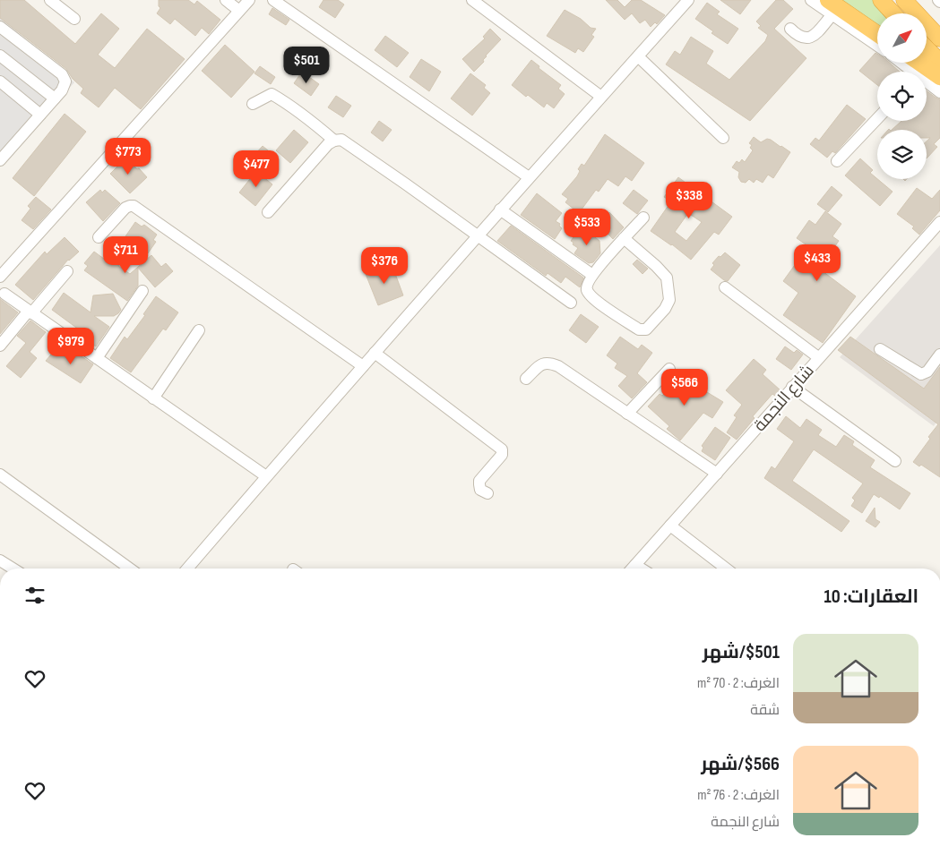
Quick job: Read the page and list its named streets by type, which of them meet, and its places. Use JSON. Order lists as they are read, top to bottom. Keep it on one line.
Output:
{"streets":{"street":["شارع النجمة"]},"north":"top right","page":{"price":["$501","$773","$477","$338","$533","$711","$433","$376","$979","$566"],"heading":"العقارات: 10","list":[{"name":"$501/شهر","note":"الغرف: 2 · 70 m² · شقة"},{"name":"$566/شهر","note":"الغرف: 2 · 76 m² · شارع النجمة"}]}}
